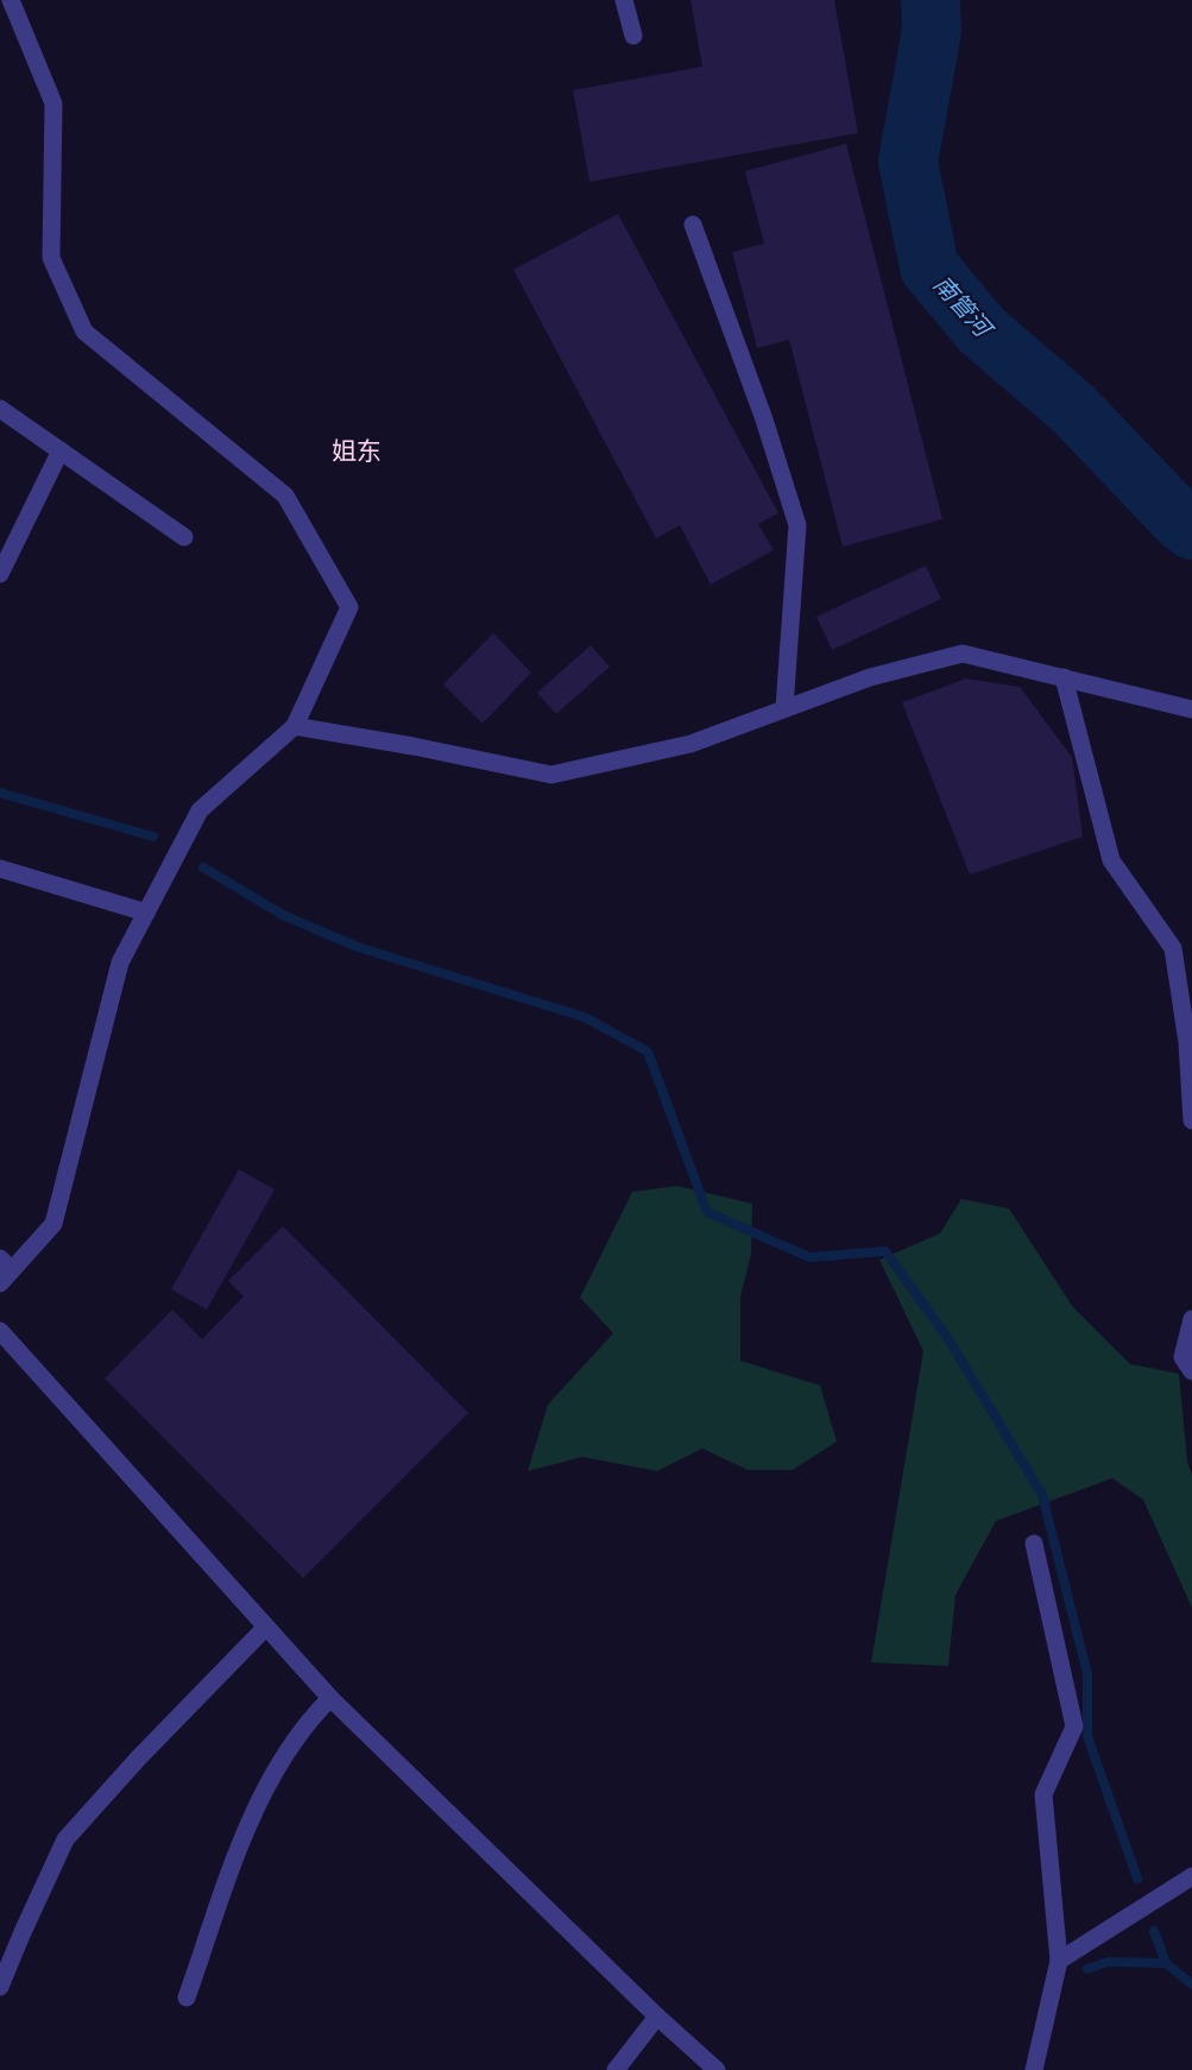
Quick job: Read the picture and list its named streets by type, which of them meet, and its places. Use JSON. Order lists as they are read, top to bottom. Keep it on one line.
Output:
{"districts":["姐东"],"water":["南管河"]}
